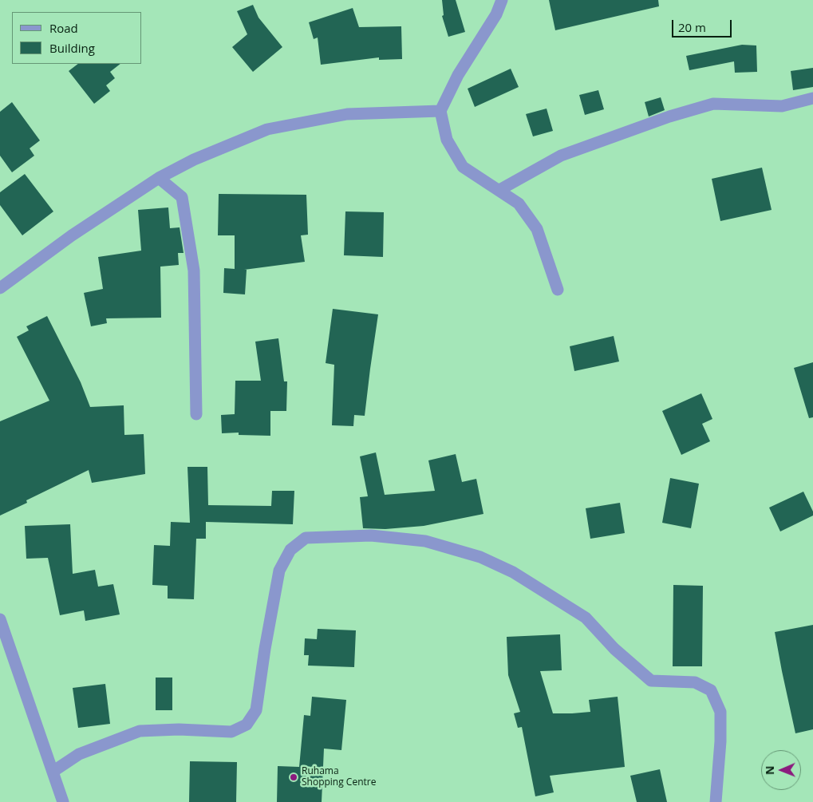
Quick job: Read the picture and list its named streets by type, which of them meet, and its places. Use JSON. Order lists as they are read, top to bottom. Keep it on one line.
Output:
{"places":["Ruhama Shopping Centre"],"legend":["Road","Building"],"scale_bar":"20 m","north":"left"}
